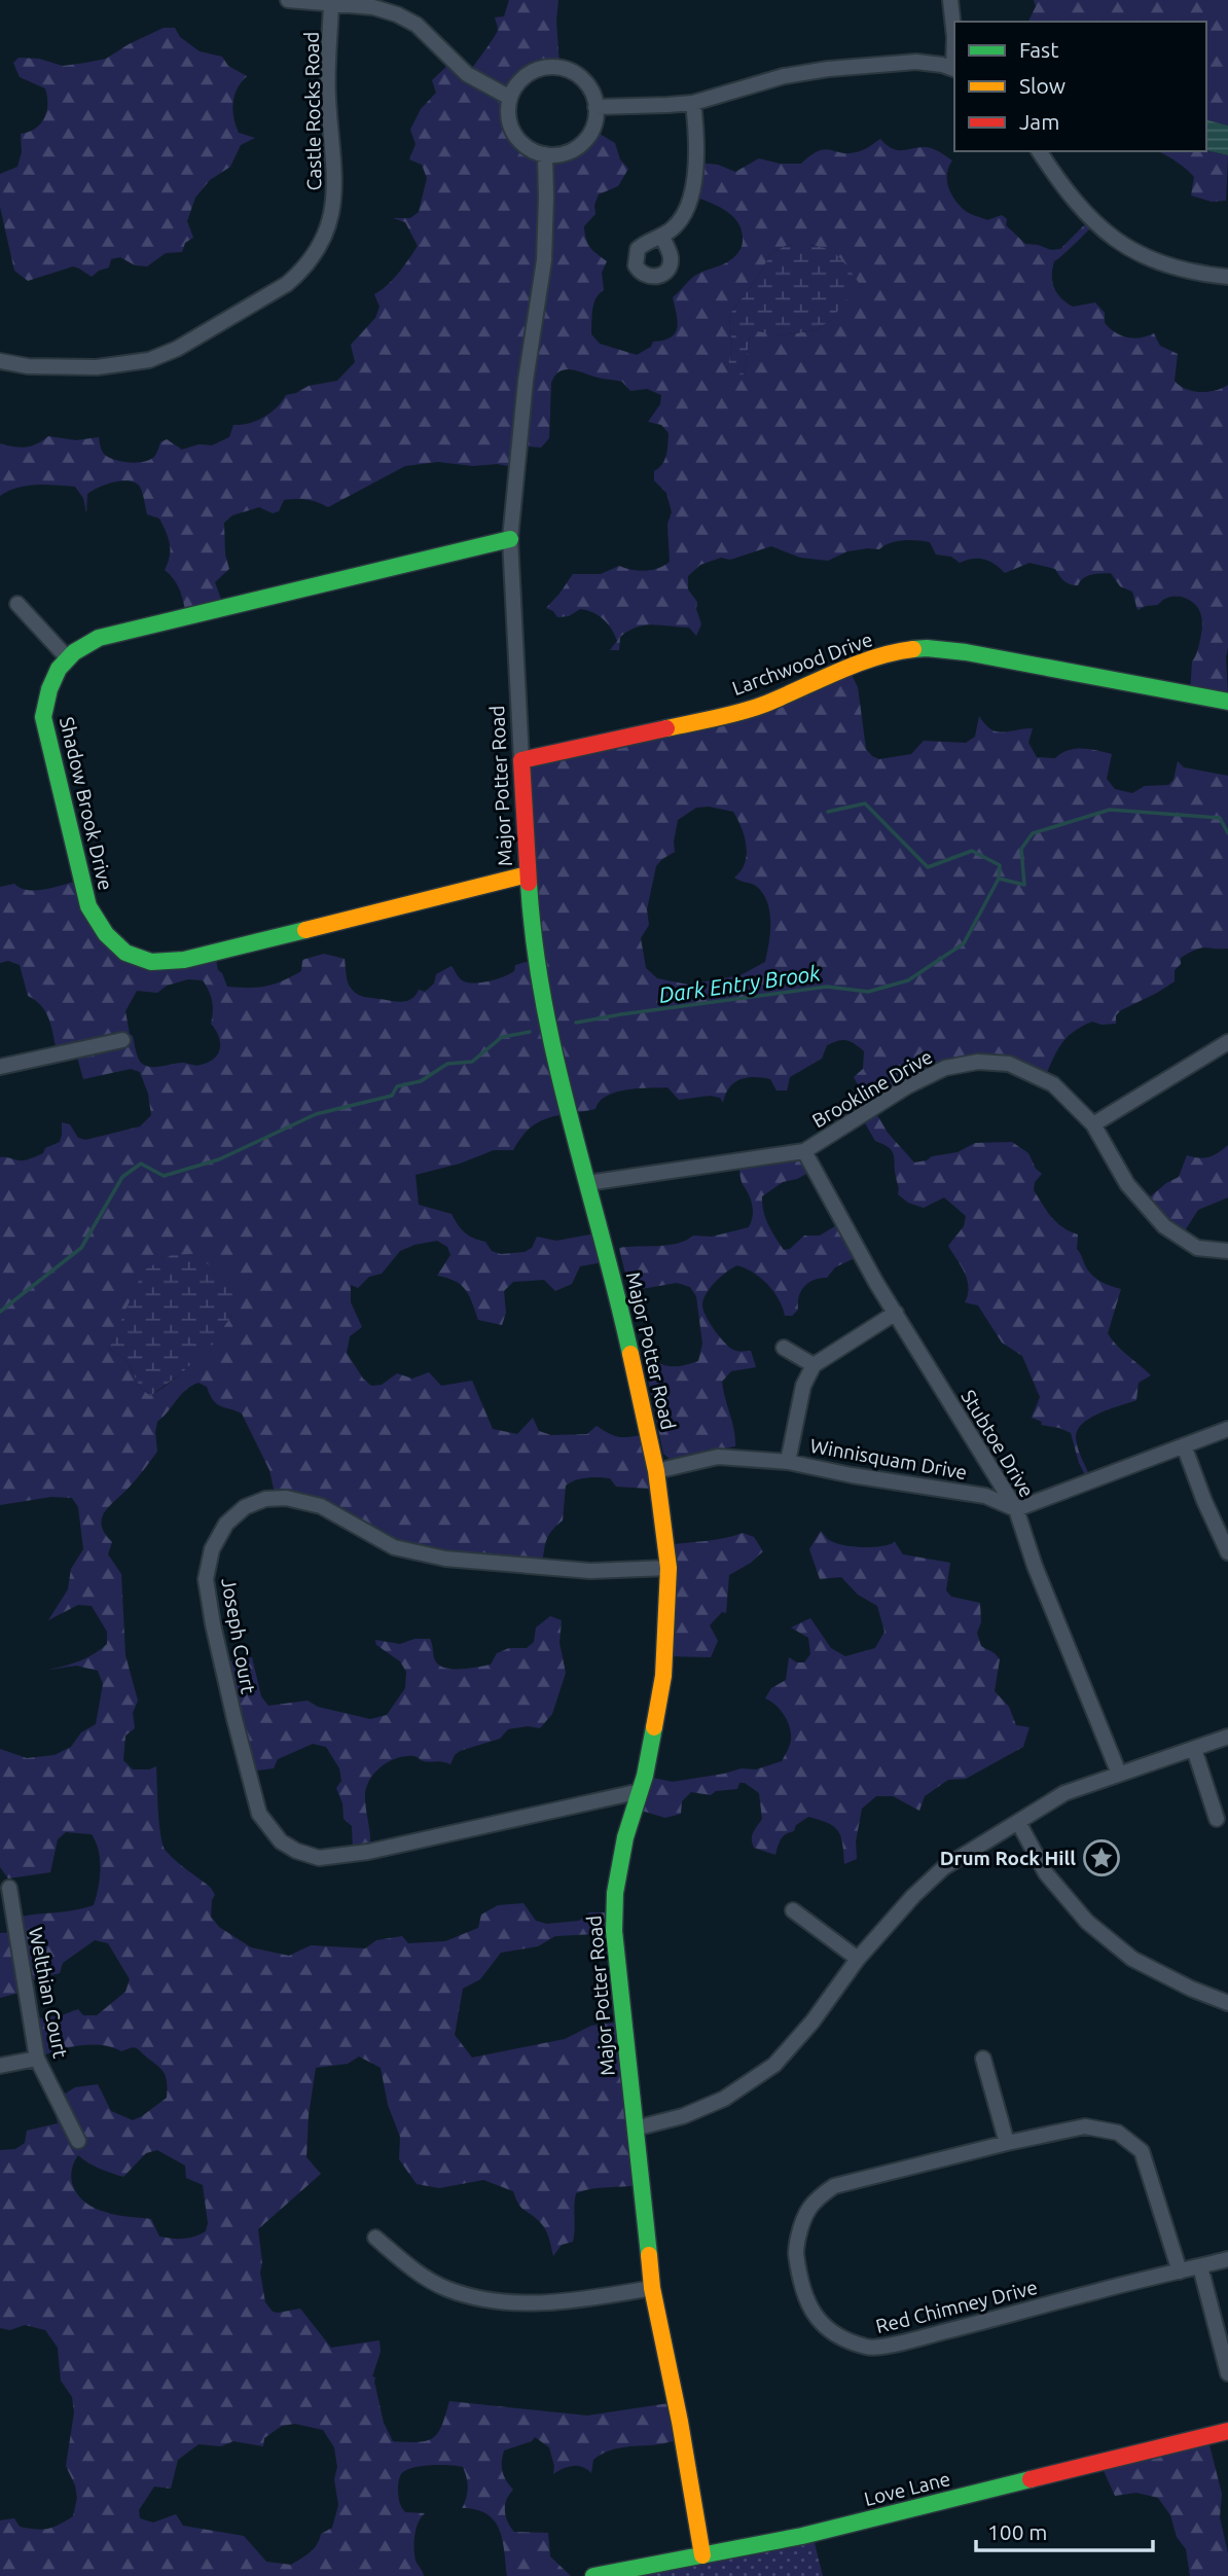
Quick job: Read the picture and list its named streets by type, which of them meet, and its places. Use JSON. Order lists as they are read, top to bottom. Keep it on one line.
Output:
{"streets":{"street":["Castle Rocks Road","Larchwood Drive","Major Potter Road","Shadow Brook Drive","Brookline Drive","Stubtoe Drive","Winnisquam Drive","Joseph Court","Welthian Court","Red Chimney Drive","Love Lane"]},"crossings":[["Castle Rocks Road","Major Potter Road"],["Larchwood Drive","Major Potter Road"],["Major Potter Road","Shadow Brook Drive"],["Major Potter Road","Brookline Drive"],["Major Potter Road","Winnisquam Drive"],["Major Potter Road","Joseph Court"],["Major Potter Road","Love Lane"],["Brookline Drive","Stubtoe Drive"],["Stubtoe Drive","Winnisquam Drive"]],"water":["Dark Entry Brook"],"places":{"place":["Drum Rock Hill"]},"legend":["Fast","Slow","Jam"],"scale_bar":"100 m"}
